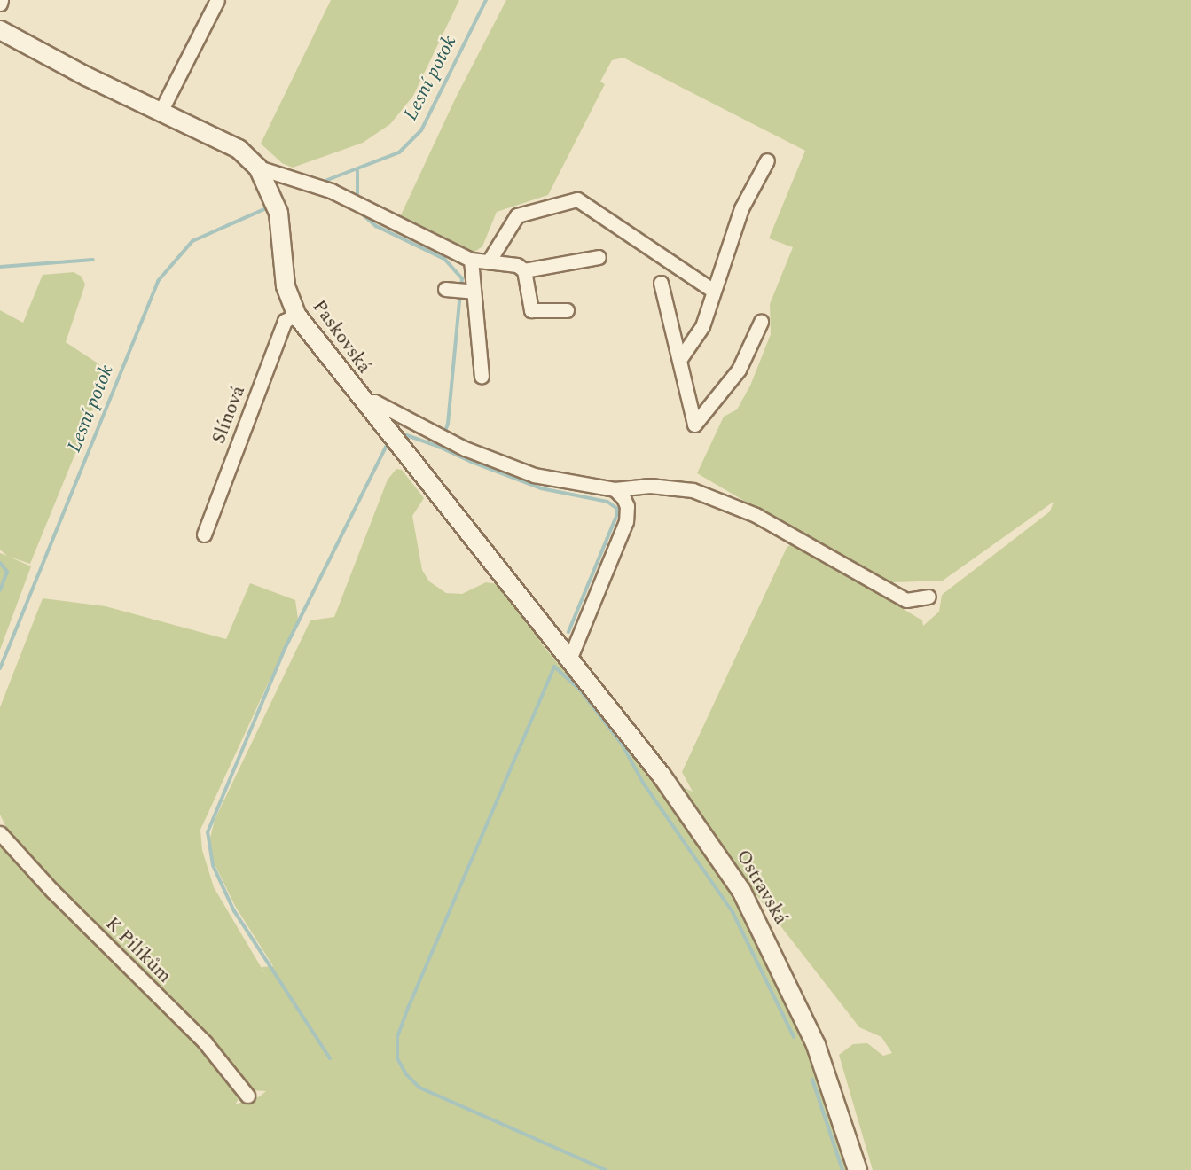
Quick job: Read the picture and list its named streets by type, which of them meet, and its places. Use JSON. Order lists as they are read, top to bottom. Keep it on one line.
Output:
{"streets":{"street":["Paskovská","Slínová","Ostravská","K Pilíkům"]},"crossings":[["Paskovská","Slínová"],["Paskovská","Ostravská"]],"water":["Lesní potok"]}
